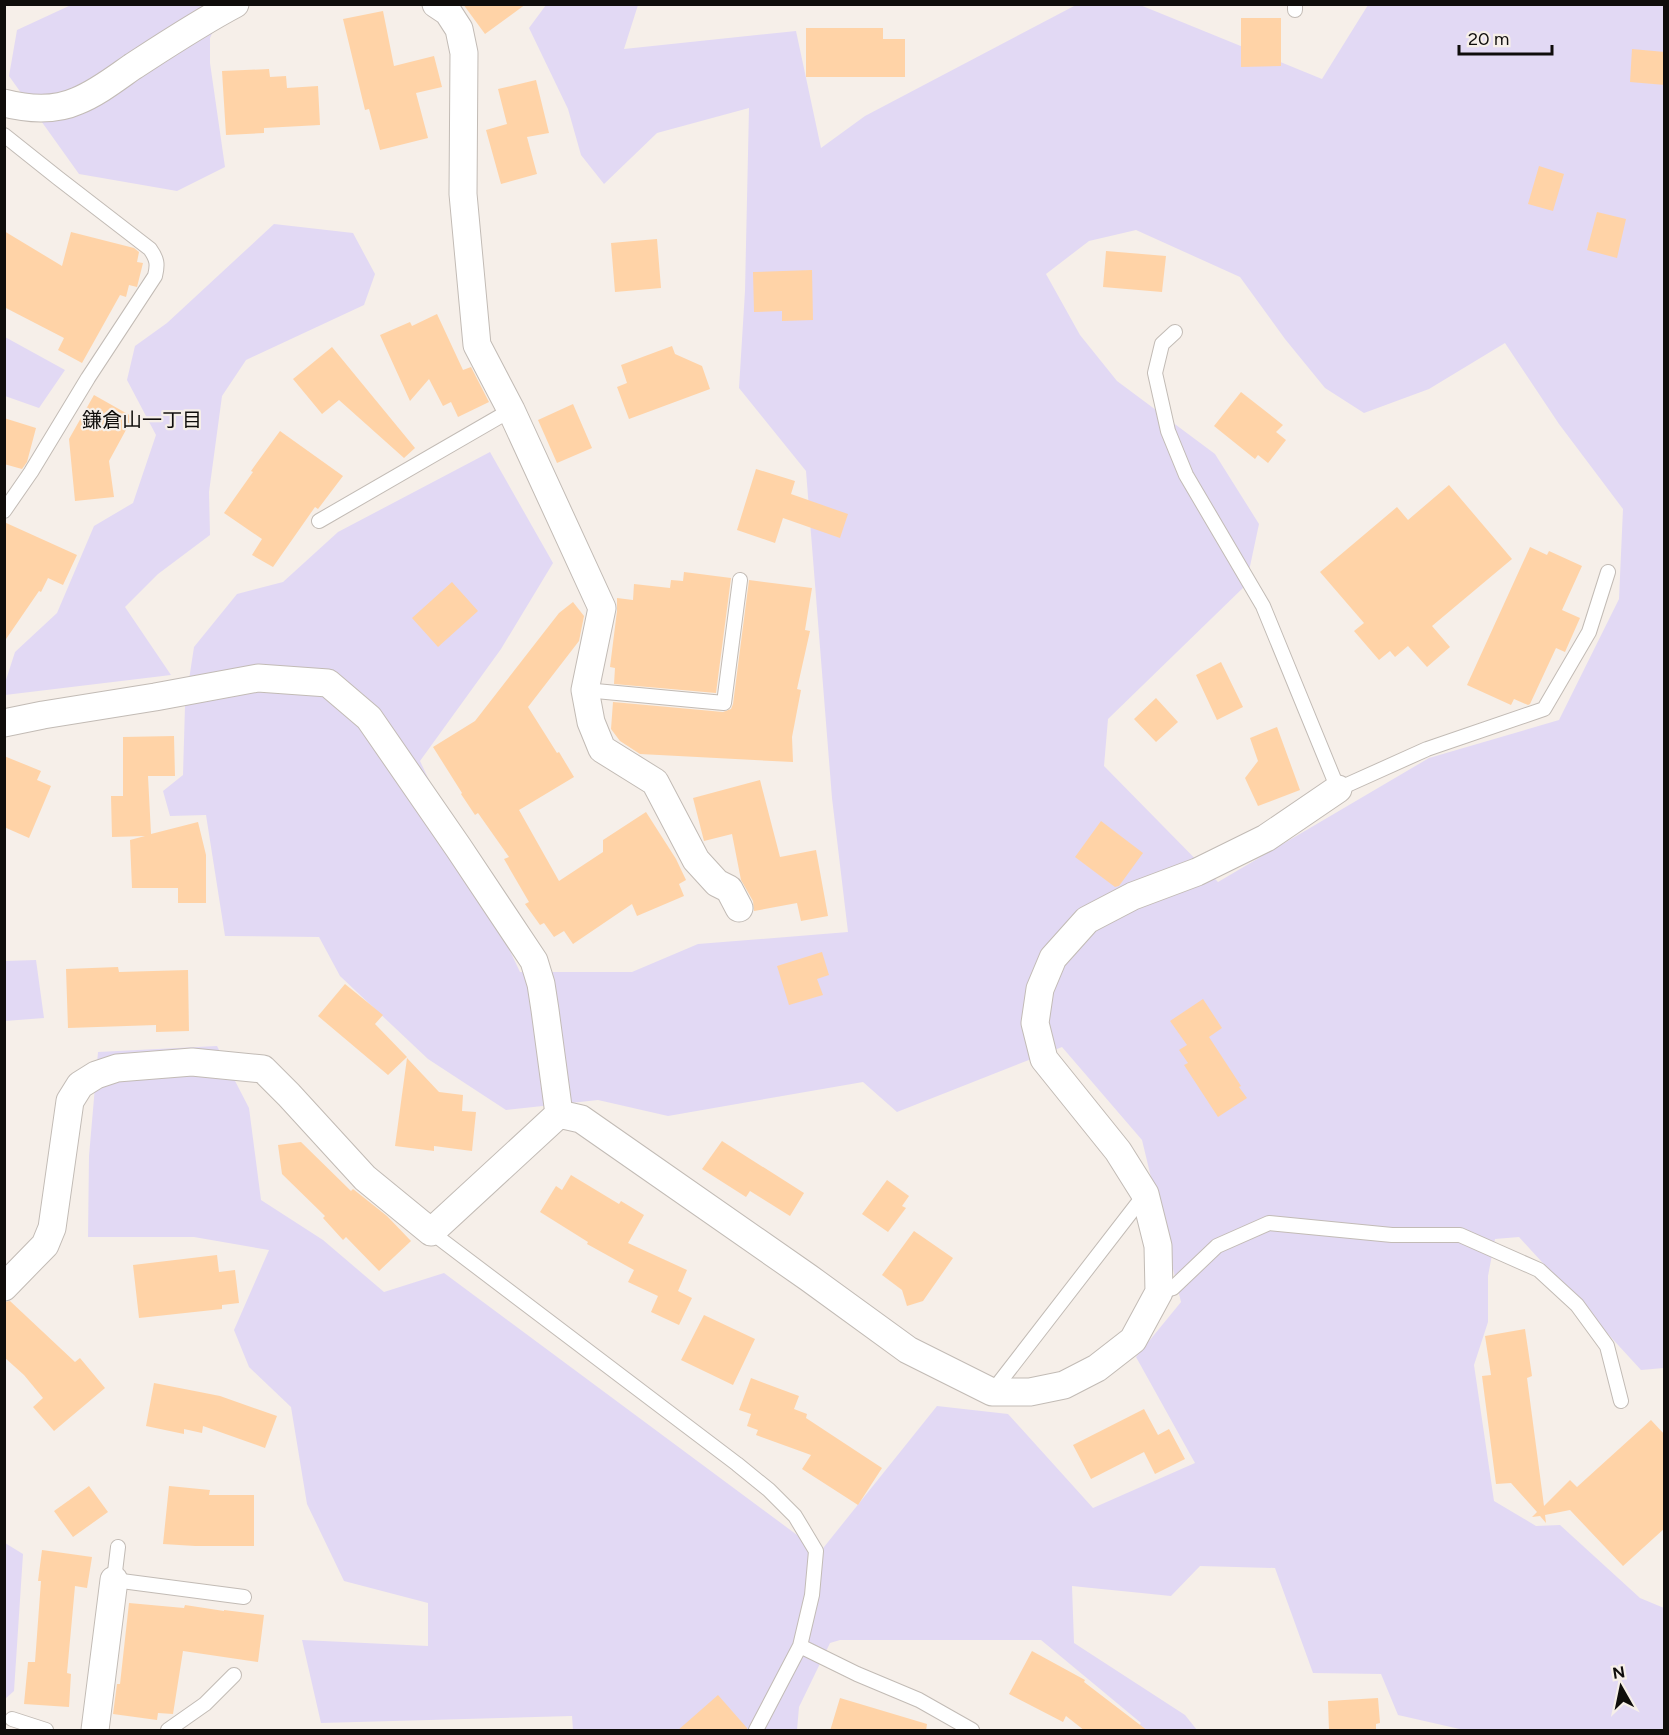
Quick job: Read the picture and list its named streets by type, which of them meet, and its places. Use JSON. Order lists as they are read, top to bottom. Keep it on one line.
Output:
{"districts":["鎌倉山一丁目"],"scale_bar":"20 m","north":"top"}
